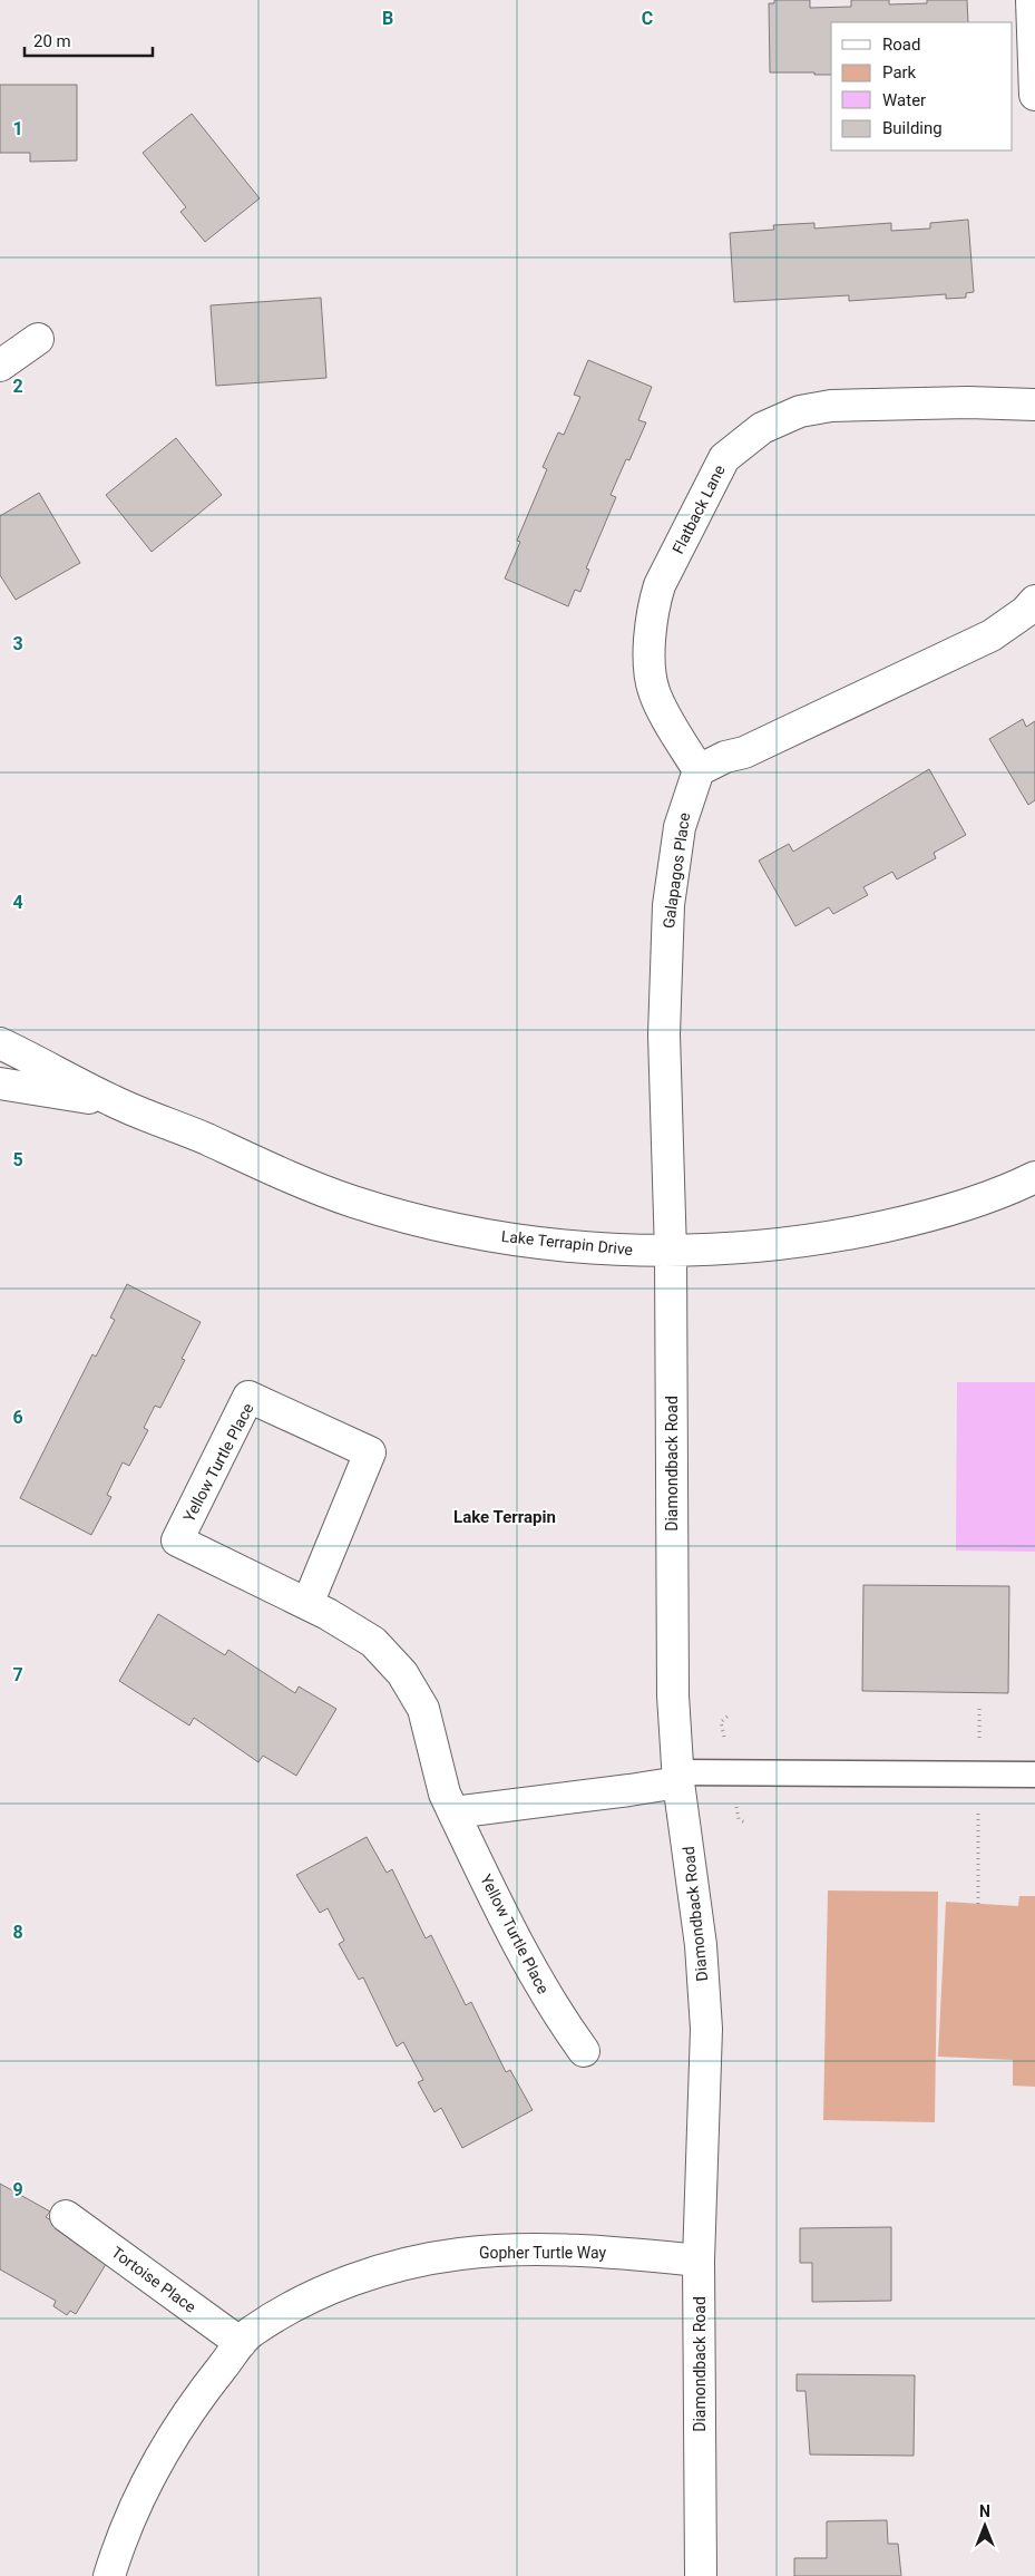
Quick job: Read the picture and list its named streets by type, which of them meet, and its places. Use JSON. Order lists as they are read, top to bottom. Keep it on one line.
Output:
{"streets":{"street":["Flatback Lane","Galapagos Place","Lake Terrapin Drive","Yellow Turtle Place","Diamondback Road","Gopher Turtle Way","Tortoise Place"]},"crossings":[["Flatback Lane","Galapagos Place"],["Galapagos Place","Lake Terrapin Drive"],["Galapagos Place","Diamondback Road"],["Lake Terrapin Drive","Diamondback Road"],["Diamondback Road","Gopher Turtle Way"],["Gopher Turtle Way","Tortoise Place"]],"districts":["Lake Terrapin"],"legend":["Road","Park","Water","Building"],"scale_bar":"20 m","north":"top","grid":{"columns":["B","C"],"rows":["1","2","3","4","5","6","7","8","9"]}}
